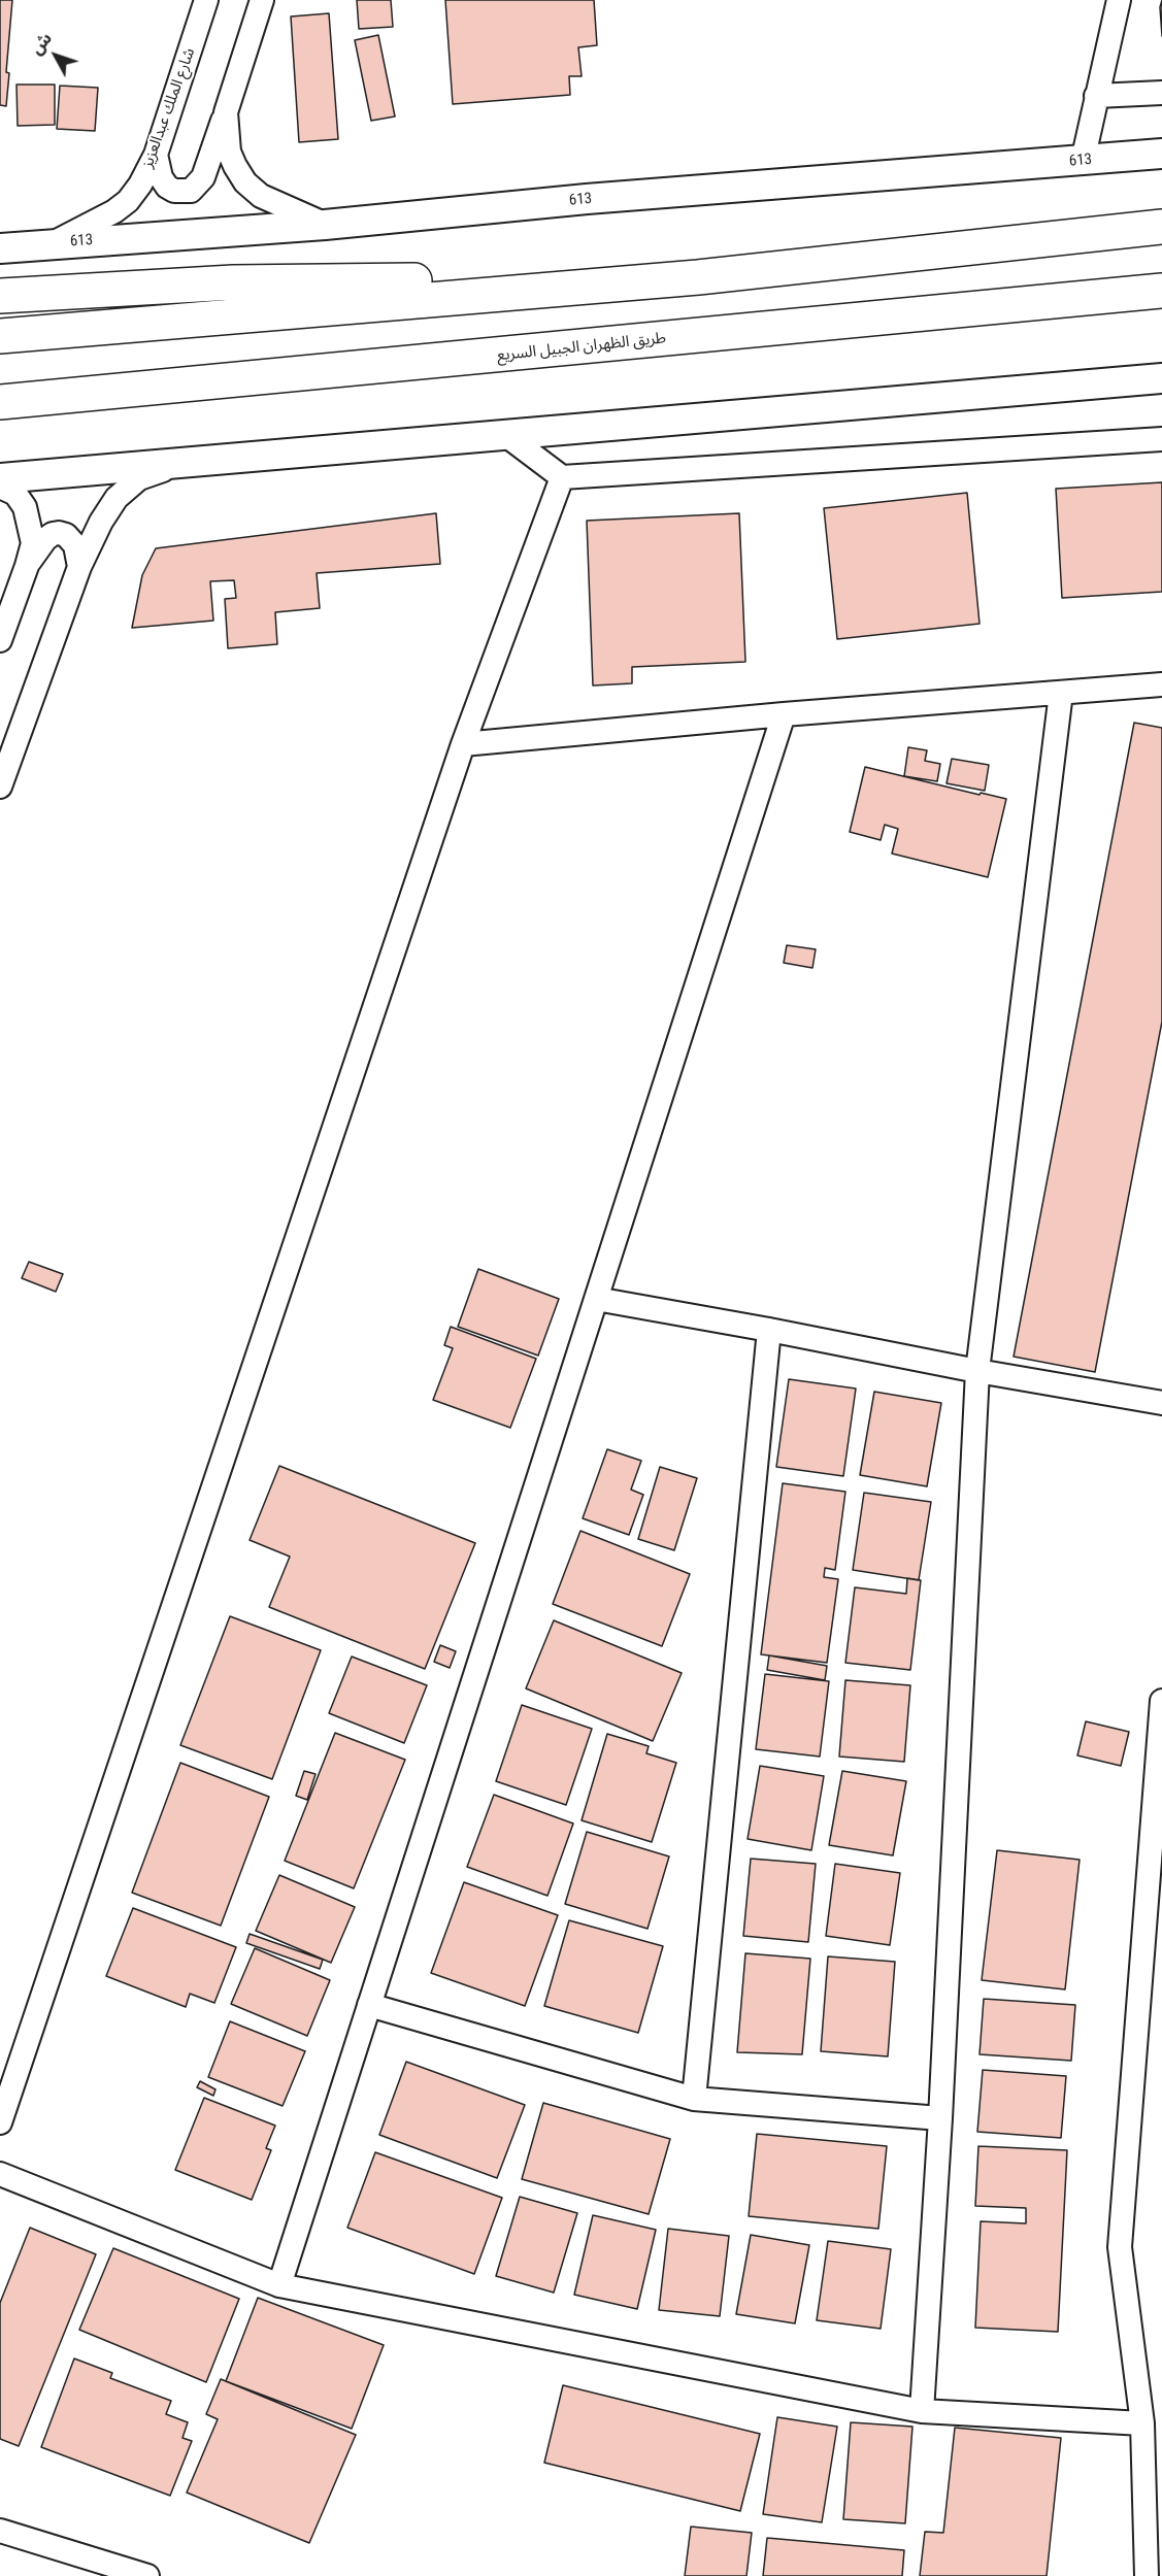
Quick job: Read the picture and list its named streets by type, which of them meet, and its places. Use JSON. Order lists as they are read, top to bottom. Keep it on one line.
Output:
{"streets":{"highway":["طريق الظهران الجبيل السريع"],"main road":["613"],"street":["شارع الملك عبدالعزيز"]},"crossings":[["شارع الملك عبدالعزيز","613"]],"north":"top left"}
